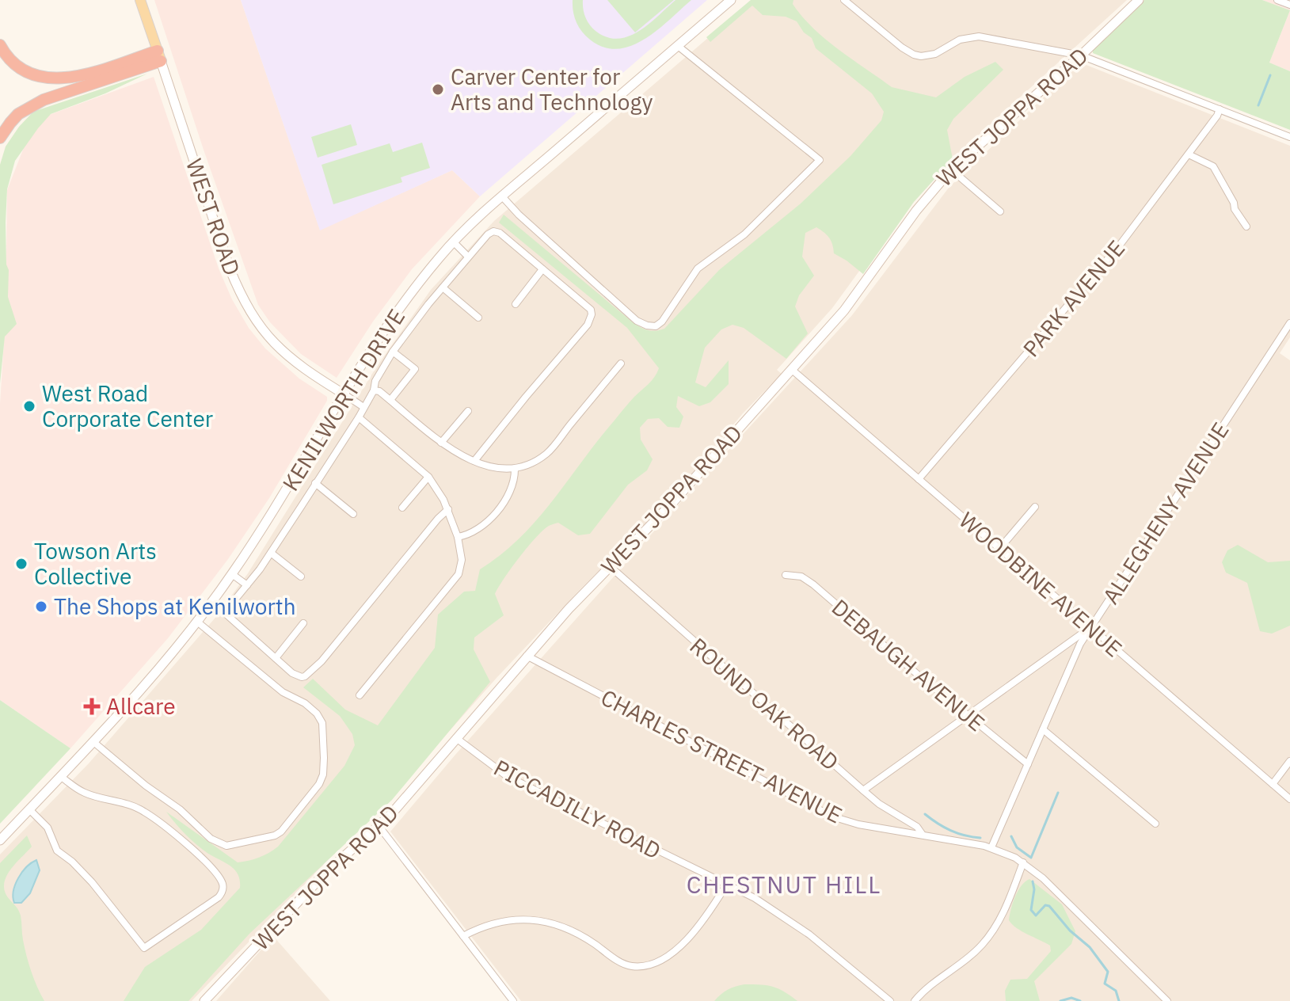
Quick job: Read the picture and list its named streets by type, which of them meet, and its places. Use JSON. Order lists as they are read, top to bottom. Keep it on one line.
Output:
{"streets":{"main road":["WEST ROAD"],"street":["WEST JOPPA ROAD","PARK AVENUE","KENILWORTH DRIVE","ALLEGHENY AVENUE","WOODBINE AVENUE","DEBAUGH AVENUE","ROUND OAK ROAD","CHARLES STREET AVENUE","PICCADILLY ROAD"]},"crossings":[["WEST JOPPA ROAD","WOODBINE AVENUE"],["WEST JOPPA ROAD","ROUND OAK ROAD"],["WEST JOPPA ROAD","CHARLES STREET AVENUE"],["WEST JOPPA ROAD","PICCADILLY ROAD"],["WEST ROAD","KENILWORTH DRIVE"],["PARK AVENUE","WOODBINE AVENUE"],["ALLEGHENY AVENUE","WOODBINE AVENUE"],["ALLEGHENY AVENUE","DEBAUGH AVENUE"],["ALLEGHENY AVENUE","CHARLES STREET AVENUE"],["ROUND OAK ROAD","CHARLES STREET AVENUE"]],"districts":["CHESTNUT HILL"],"places":{"other":["Carver Center for Arts and Technology","West Road Corporate Center","Towson Arts Collective","The Shops at Kenilworth"],"health":["Allcare"]}}
